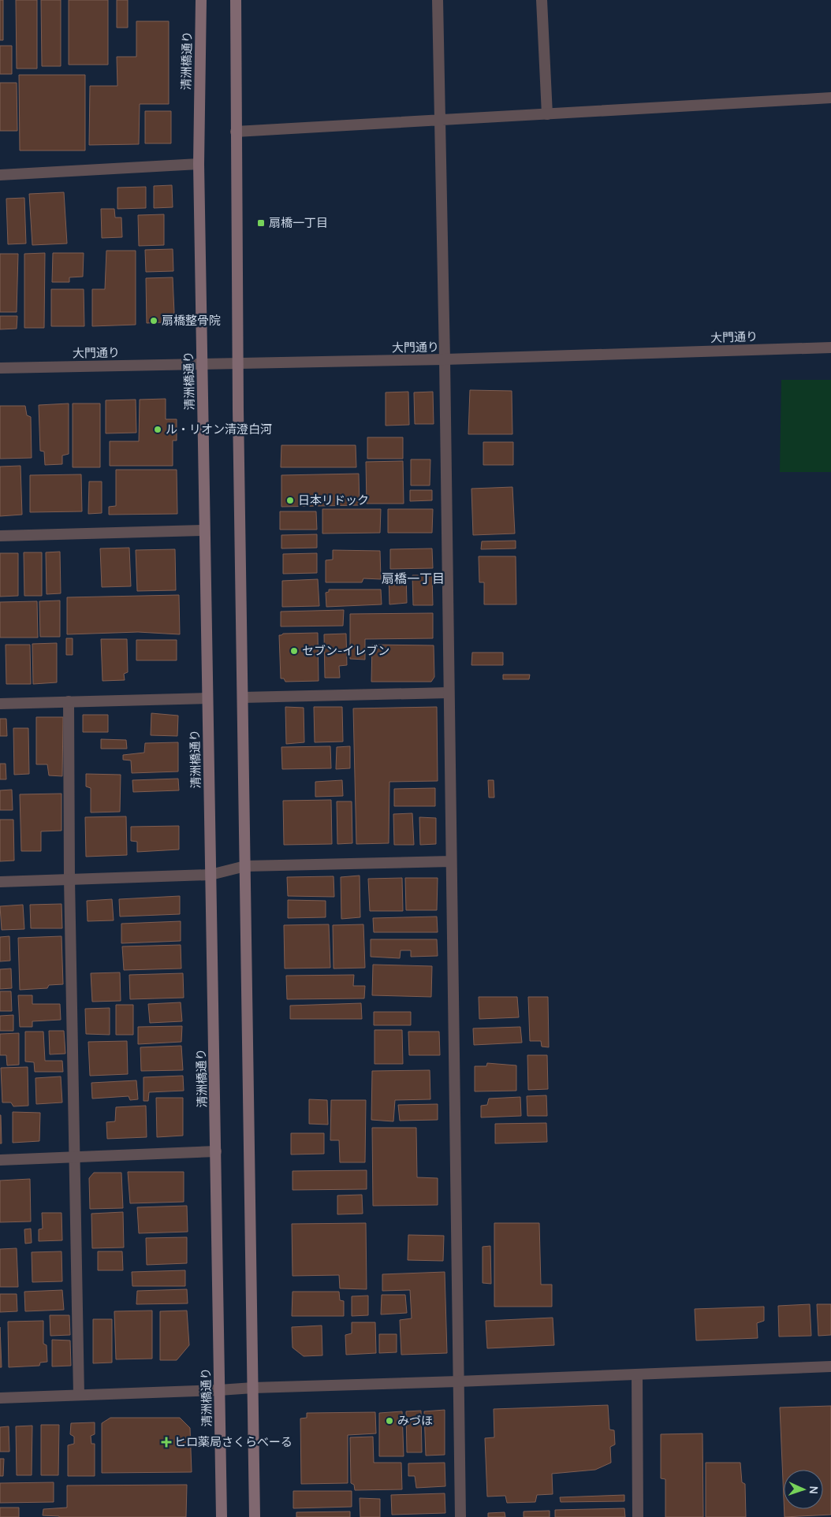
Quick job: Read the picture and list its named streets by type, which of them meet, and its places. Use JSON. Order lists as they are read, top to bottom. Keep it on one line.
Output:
{"streets":{"main road":["清洲橋通り"],"street":["大門通り"]},"crossings":[["清洲橋通り","大門通り"]],"districts":["扇橋一丁目"],"places":{"transit":["扇橋一丁目"],"other":["扇橋整骨院","ル・リオン清澄白河","日本リドック","セブン-イレブン","みづほ"],"health":["ヒロ薬局さくらべーる"]},"north":"right"}
